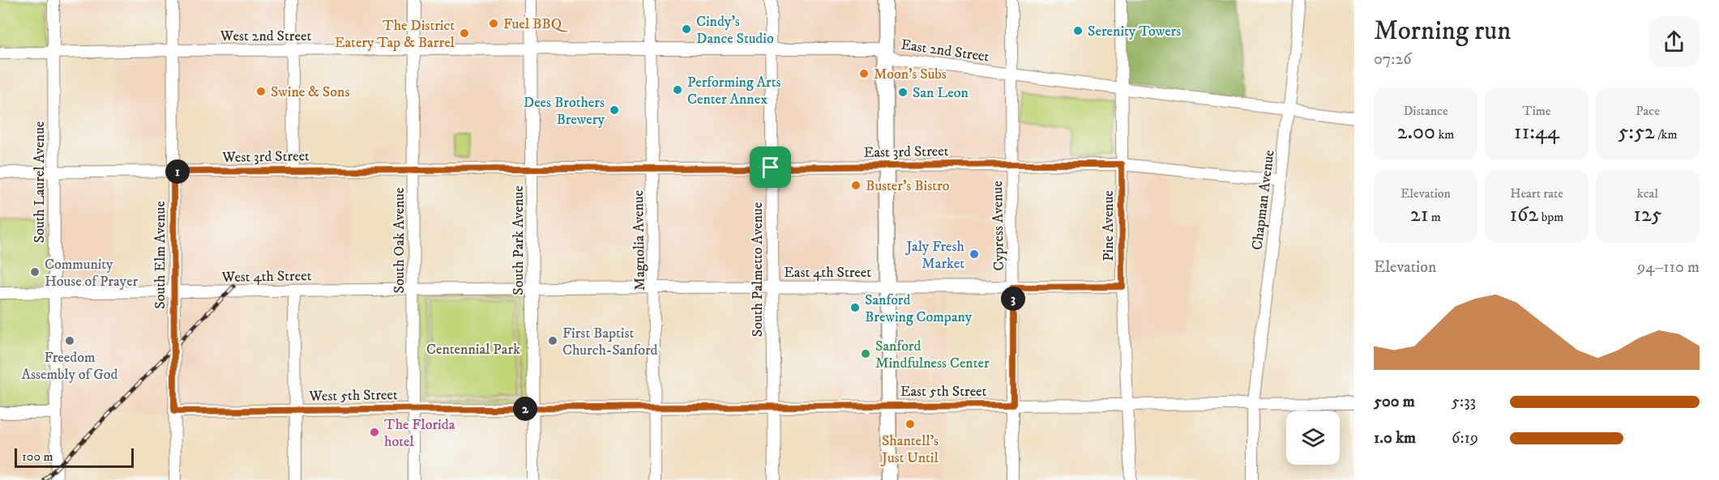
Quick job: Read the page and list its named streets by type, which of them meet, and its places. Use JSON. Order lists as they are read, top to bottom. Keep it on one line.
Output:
{"streets":{"street":["West 2nd Street","East 2nd Street","East 3rd Street","West 3rd Street","South Laurel Avenue","Chapman Avenue","Cypress Avenue","Pine Avenue","South Oak Avenue","South Park Avenue","Magnolia Avenue","South Elm Avenue","South Palmetto Avenue","East 4th Street","West 4th Street","East 5th Street","West 5th Street"]},"crossings":[["West 2nd Street","East 2nd Street"],["West 2nd Street","South Laurel Avenue"],["West 2nd Street","South Oak Avenue"],["West 2nd Street","South Park Avenue"],["West 2nd Street","South Elm Avenue"],["East 2nd Street","Chapman Avenue"],["East 2nd Street","Cypress Avenue"],["East 2nd Street","Pine Avenue"],["East 2nd Street","South Park Avenue"],["East 2nd Street","Magnolia Avenue"],["East 2nd Street","South Palmetto Avenue"],["East 3rd Street","West 3rd Street"],["East 3rd Street","Chapman Avenue"],["East 3rd Street","Cypress Avenue"],["East 3rd Street","Pine Avenue"],["East 3rd Street","South Park Avenue"],["East 3rd Street","Magnolia Avenue"],["East 3rd Street","South Palmetto Avenue"],["West 3rd Street","South Laurel Avenue"],["West 3rd Street","South Oak Avenue"],["West 3rd Street","South Park Avenue"],["West 3rd Street","South Elm Avenue"],["South Laurel Avenue","West 4th Street"],["Chapman Avenue","East 5th Street"],["Cypress Avenue","East 4th Street"],["Cypress Avenue","East 5th Street"],["Pine Avenue","East 4th Street"],["Pine Avenue","East 5th Street"],["South Oak Avenue","West 4th Street"],["South Oak Avenue","West 5th Street"],["South Park Avenue","East 4th Street"],["South Park Avenue","West 4th Street"],["South Park Avenue","East 5th Street"],["South Park Avenue","West 5th Street"],["Magnolia Avenue","East 4th Street"],["Magnolia Avenue","East 5th Street"],["South Elm Avenue","West 4th Street"],["South Elm Avenue","West 5th Street"],["South Palmetto Avenue","East 4th Street"],["South Palmetto Avenue","East 5th Street"],["East 4th Street","West 4th Street"],["East 5th Street","West 5th Street"]],"parks":["Centennial Park"],"places":["Fuel BBQ","Cindy's Dance Studio","Serenity Towers","The District Eatery Tap & Barrel","Moon's Subs","Performing Arts Center Annex","Swine & Sons","San Leon","Dees Brothers Brewery","Buster's Bistro","Jaly Fresh Market","Community House of Prayer","Sanford Brewing Company","Freedom Assembly of God","First Baptist Church-Sanford","Sanford Mindfulness Center","Shantell's Just Until","The Florida hotel"],"scale_bar":"100 m","page":{"heading":["Morning run","07:26"],"stats":[["Distance","2.00 km"],["Time","11:44"],["Pace","5:52 /km"],["Elevation","21 m"],["Heart rate","162 bpm"],["kcal","125"]],"pins":["1","3","2"],"chart":["Elevation","94–110 m"],"list":[{"name":"500 m","note":"5:33"},{"name":"1.0 km","note":"6:19"}],"scale":"100 m"}}
